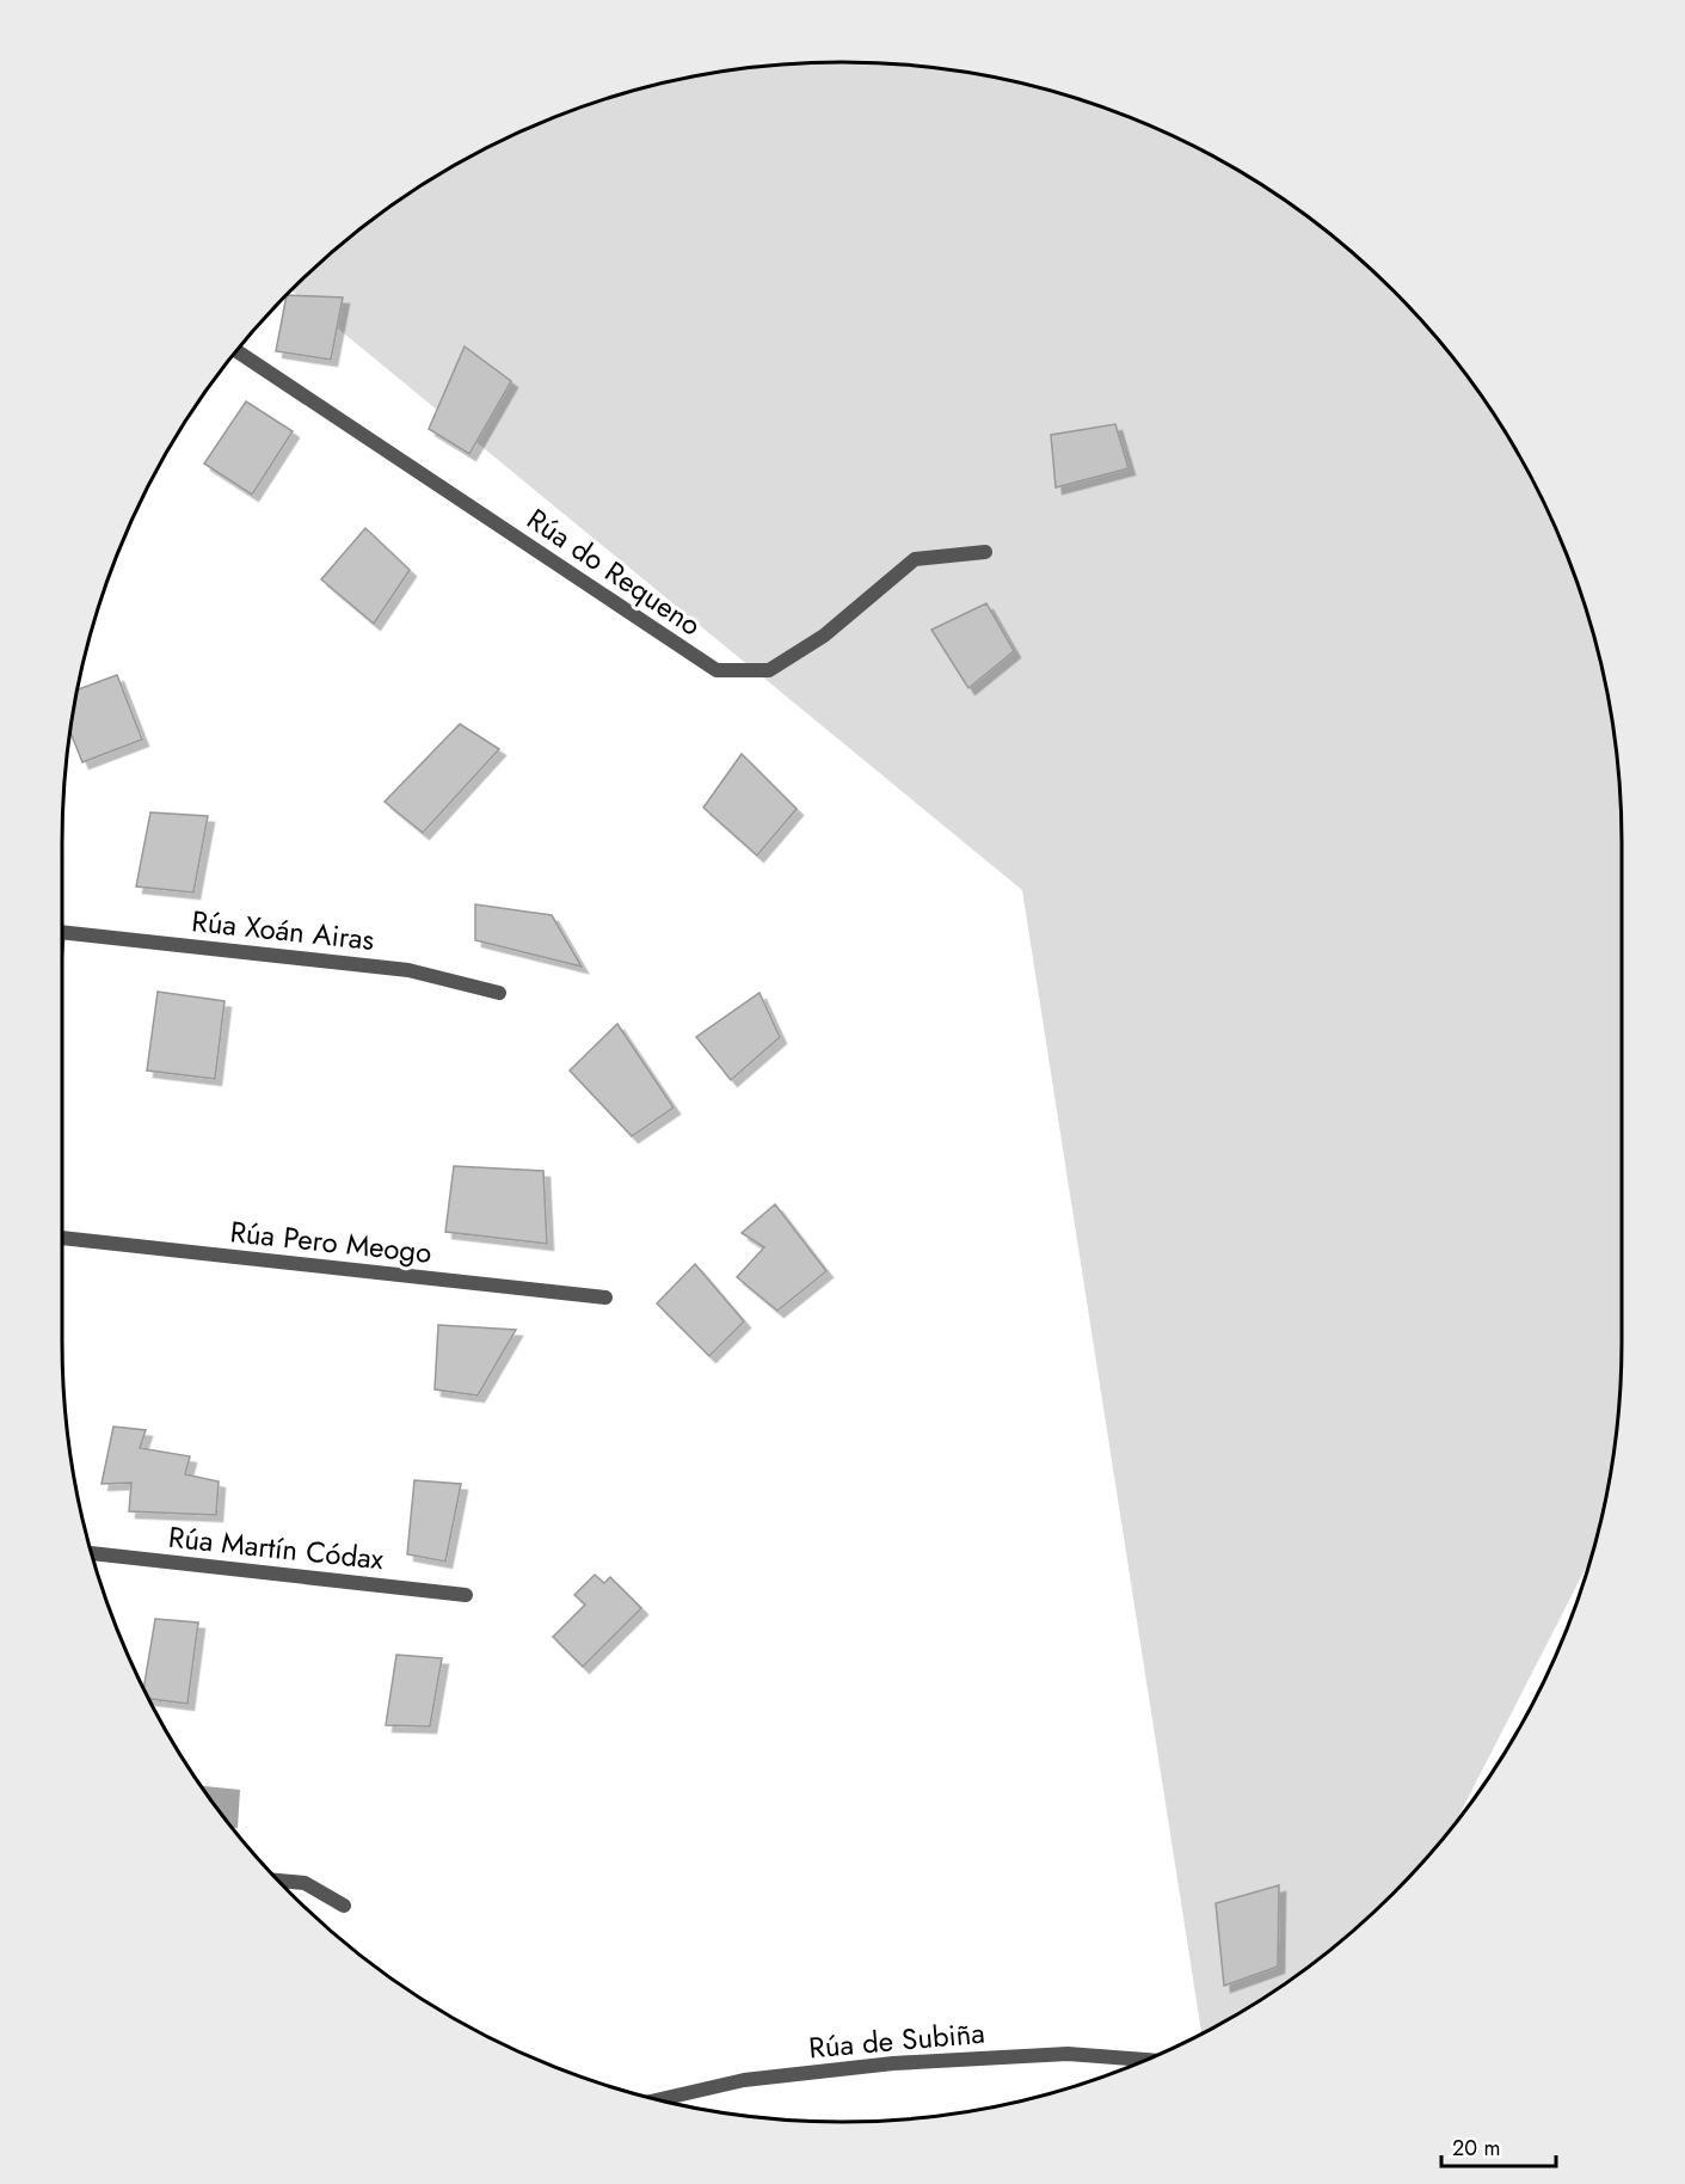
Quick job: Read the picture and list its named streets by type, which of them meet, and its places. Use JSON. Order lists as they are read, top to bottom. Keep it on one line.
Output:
{"streets":{"street":["Rúa do Requeno","Rúa Xoán Airas","Rúa Pero Meogo","Rúa Martín Códax","Rúa de Subiña"]},"scale_bar":"20 m"}
